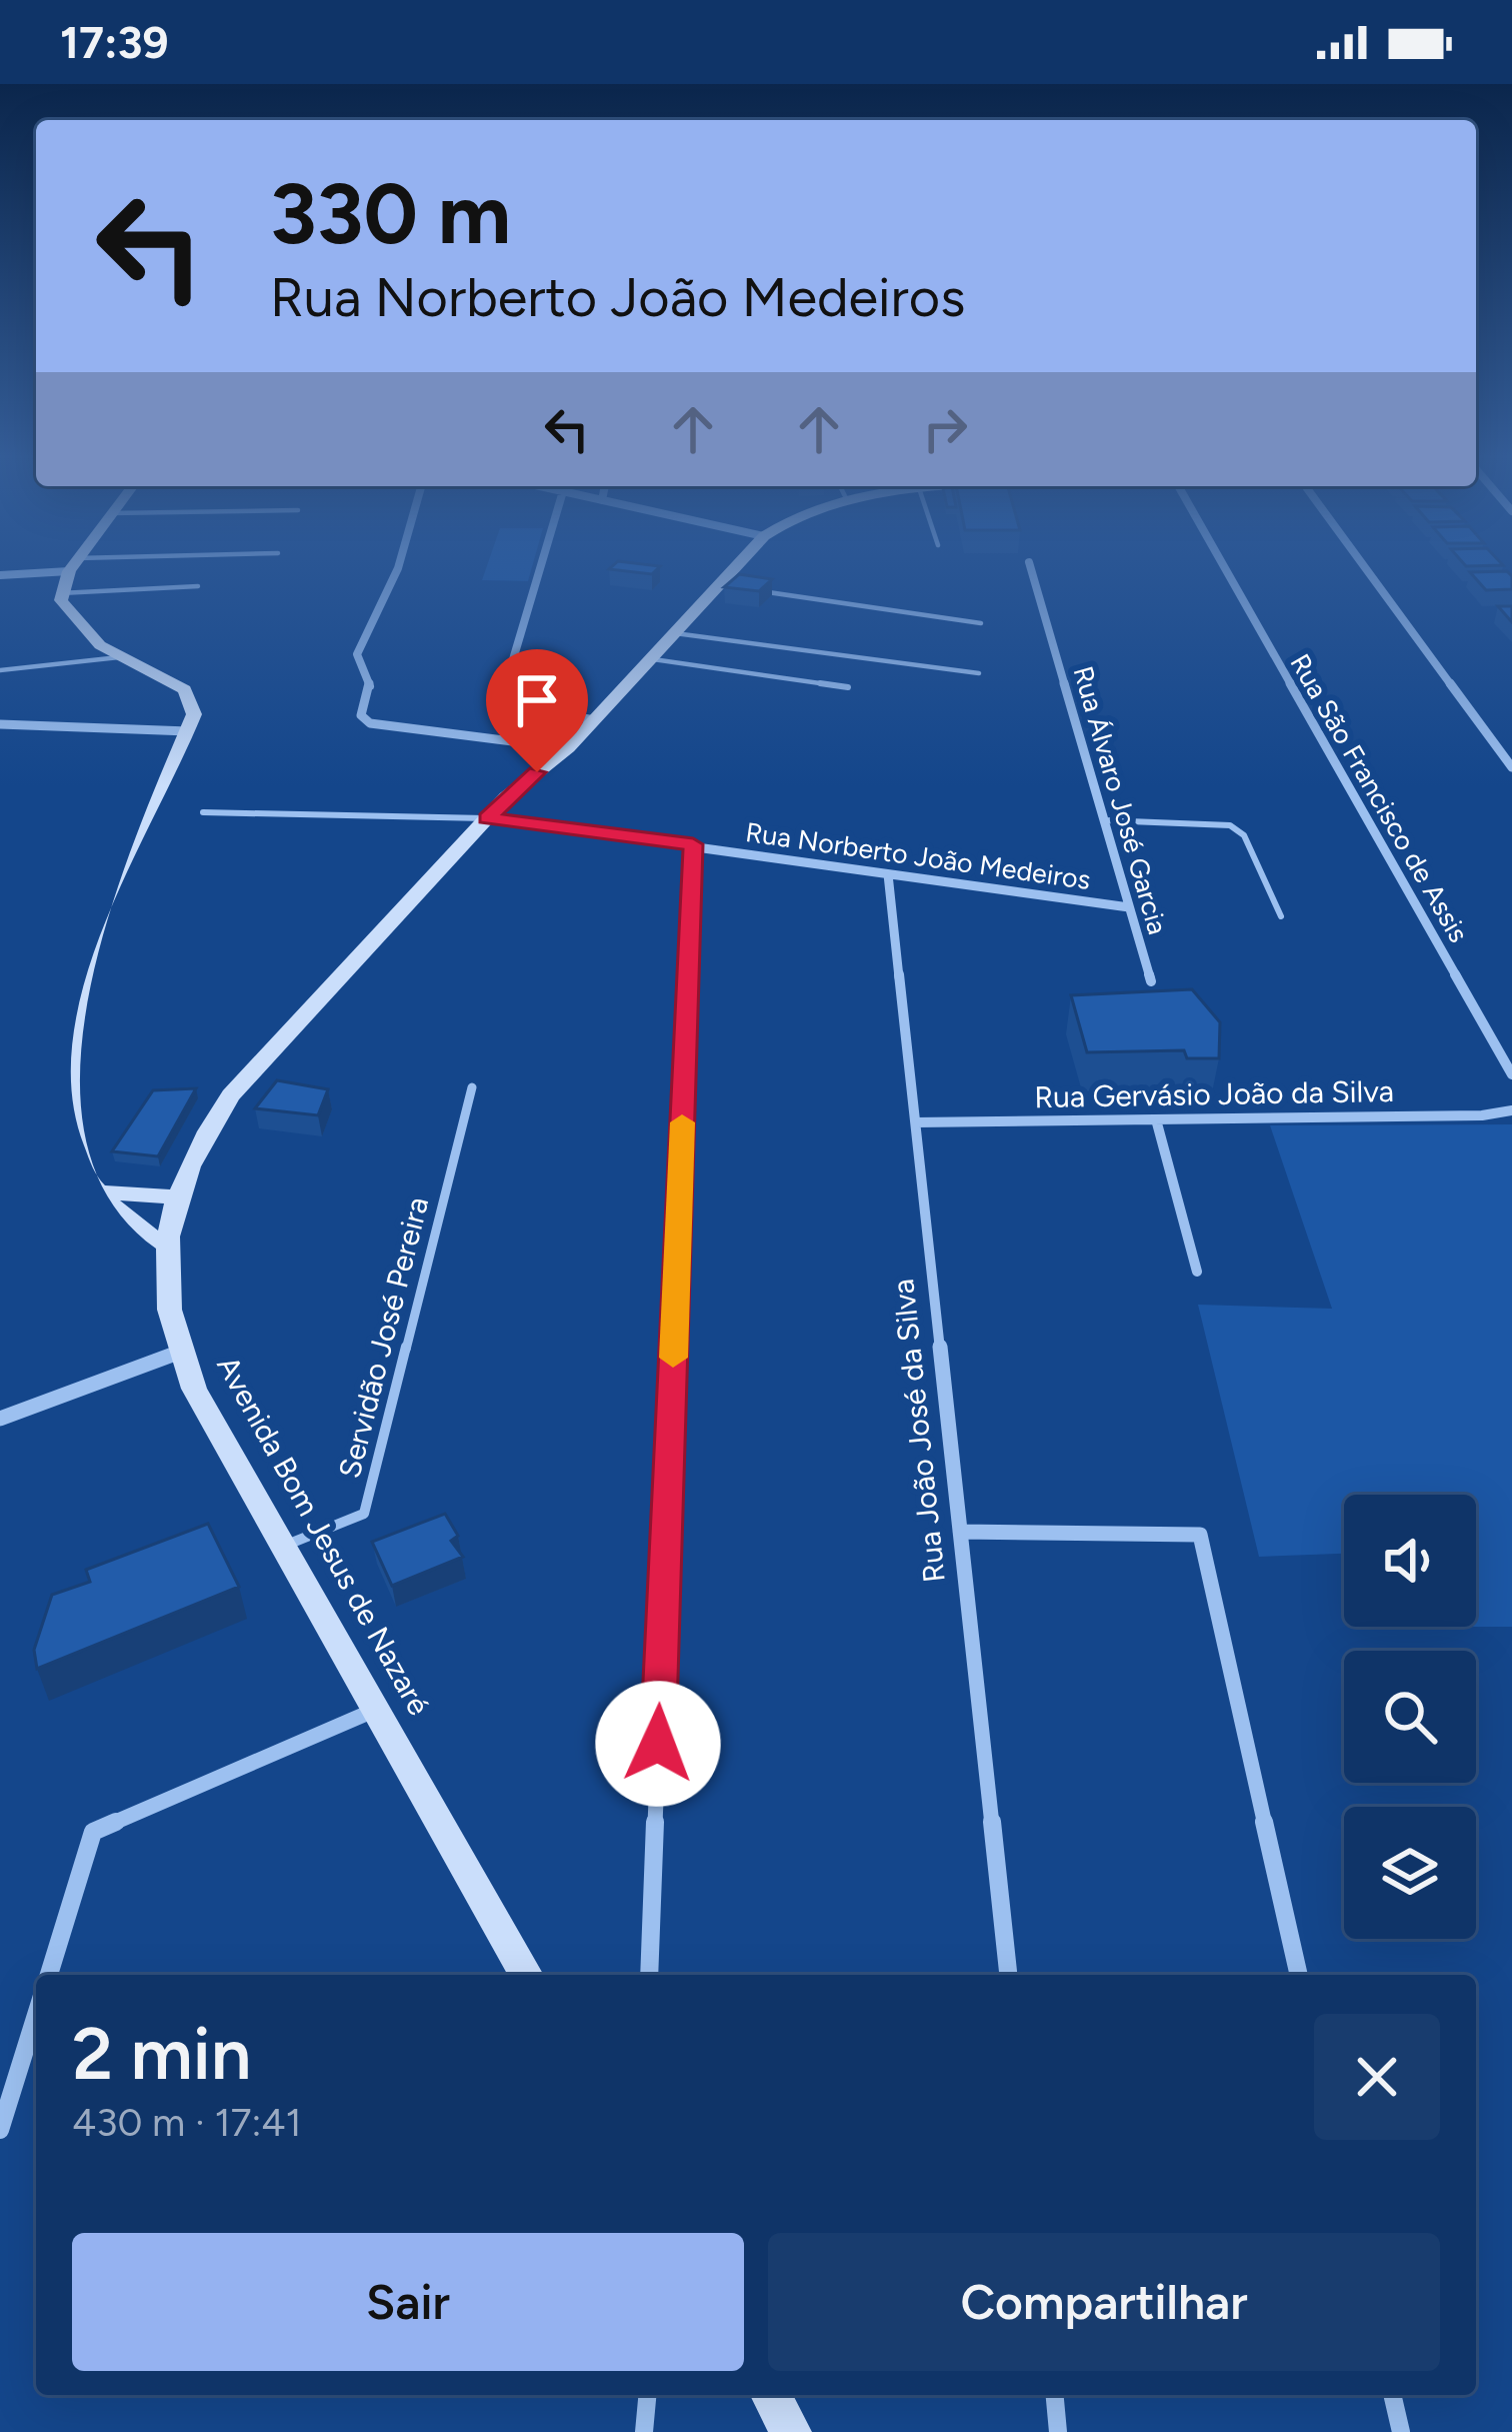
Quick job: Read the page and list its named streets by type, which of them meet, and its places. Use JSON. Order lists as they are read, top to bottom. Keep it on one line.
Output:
{"streets":{"main road":["Avenida Bom Jesus de Nazaré"],"street":["Rua São Francisco de Assis","Rua Álvaro José Garcia","Rua Norberto João Medeiros","Rua Gervásio João da Silva","Rua João José da Silva"],"lane":["Servidão José Pereira"]},"crossings":[["Rua Álvaro José Garcia","Rua Norberto João Medeiros"],["Rua Norberto João Medeiros","Rua João José da Silva"],["Rua Norberto João Medeiros","Avenida Bom Jesus de Nazaré"],["Rua Gervásio João da Silva","Rua João José da Silva"],["Servidão José Pereira","Avenida Bom Jesus de Nazaré"]],"page":{"status":"17:39","turn":["330 m","Rua Norberto João Medeiros"],"heading":["2 min","430 m · 17:41"],"buttons":["Sair","Compartilhar"]}}
